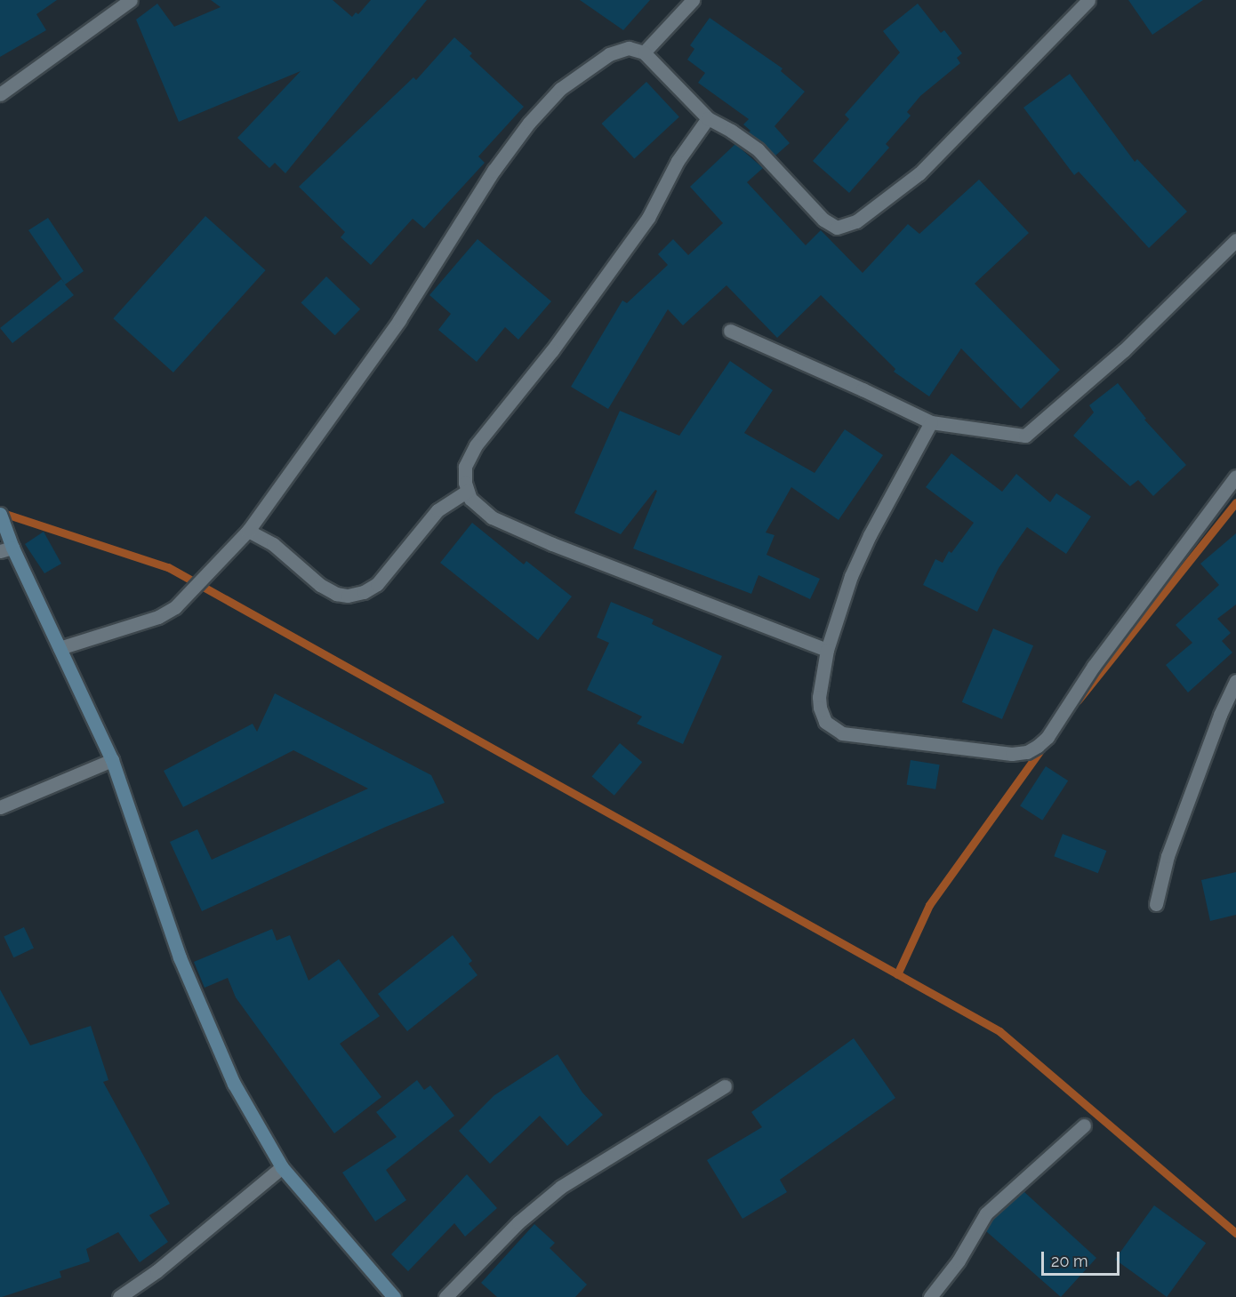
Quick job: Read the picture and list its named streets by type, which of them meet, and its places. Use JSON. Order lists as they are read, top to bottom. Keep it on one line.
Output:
{"scale_bar":"20 m"}
